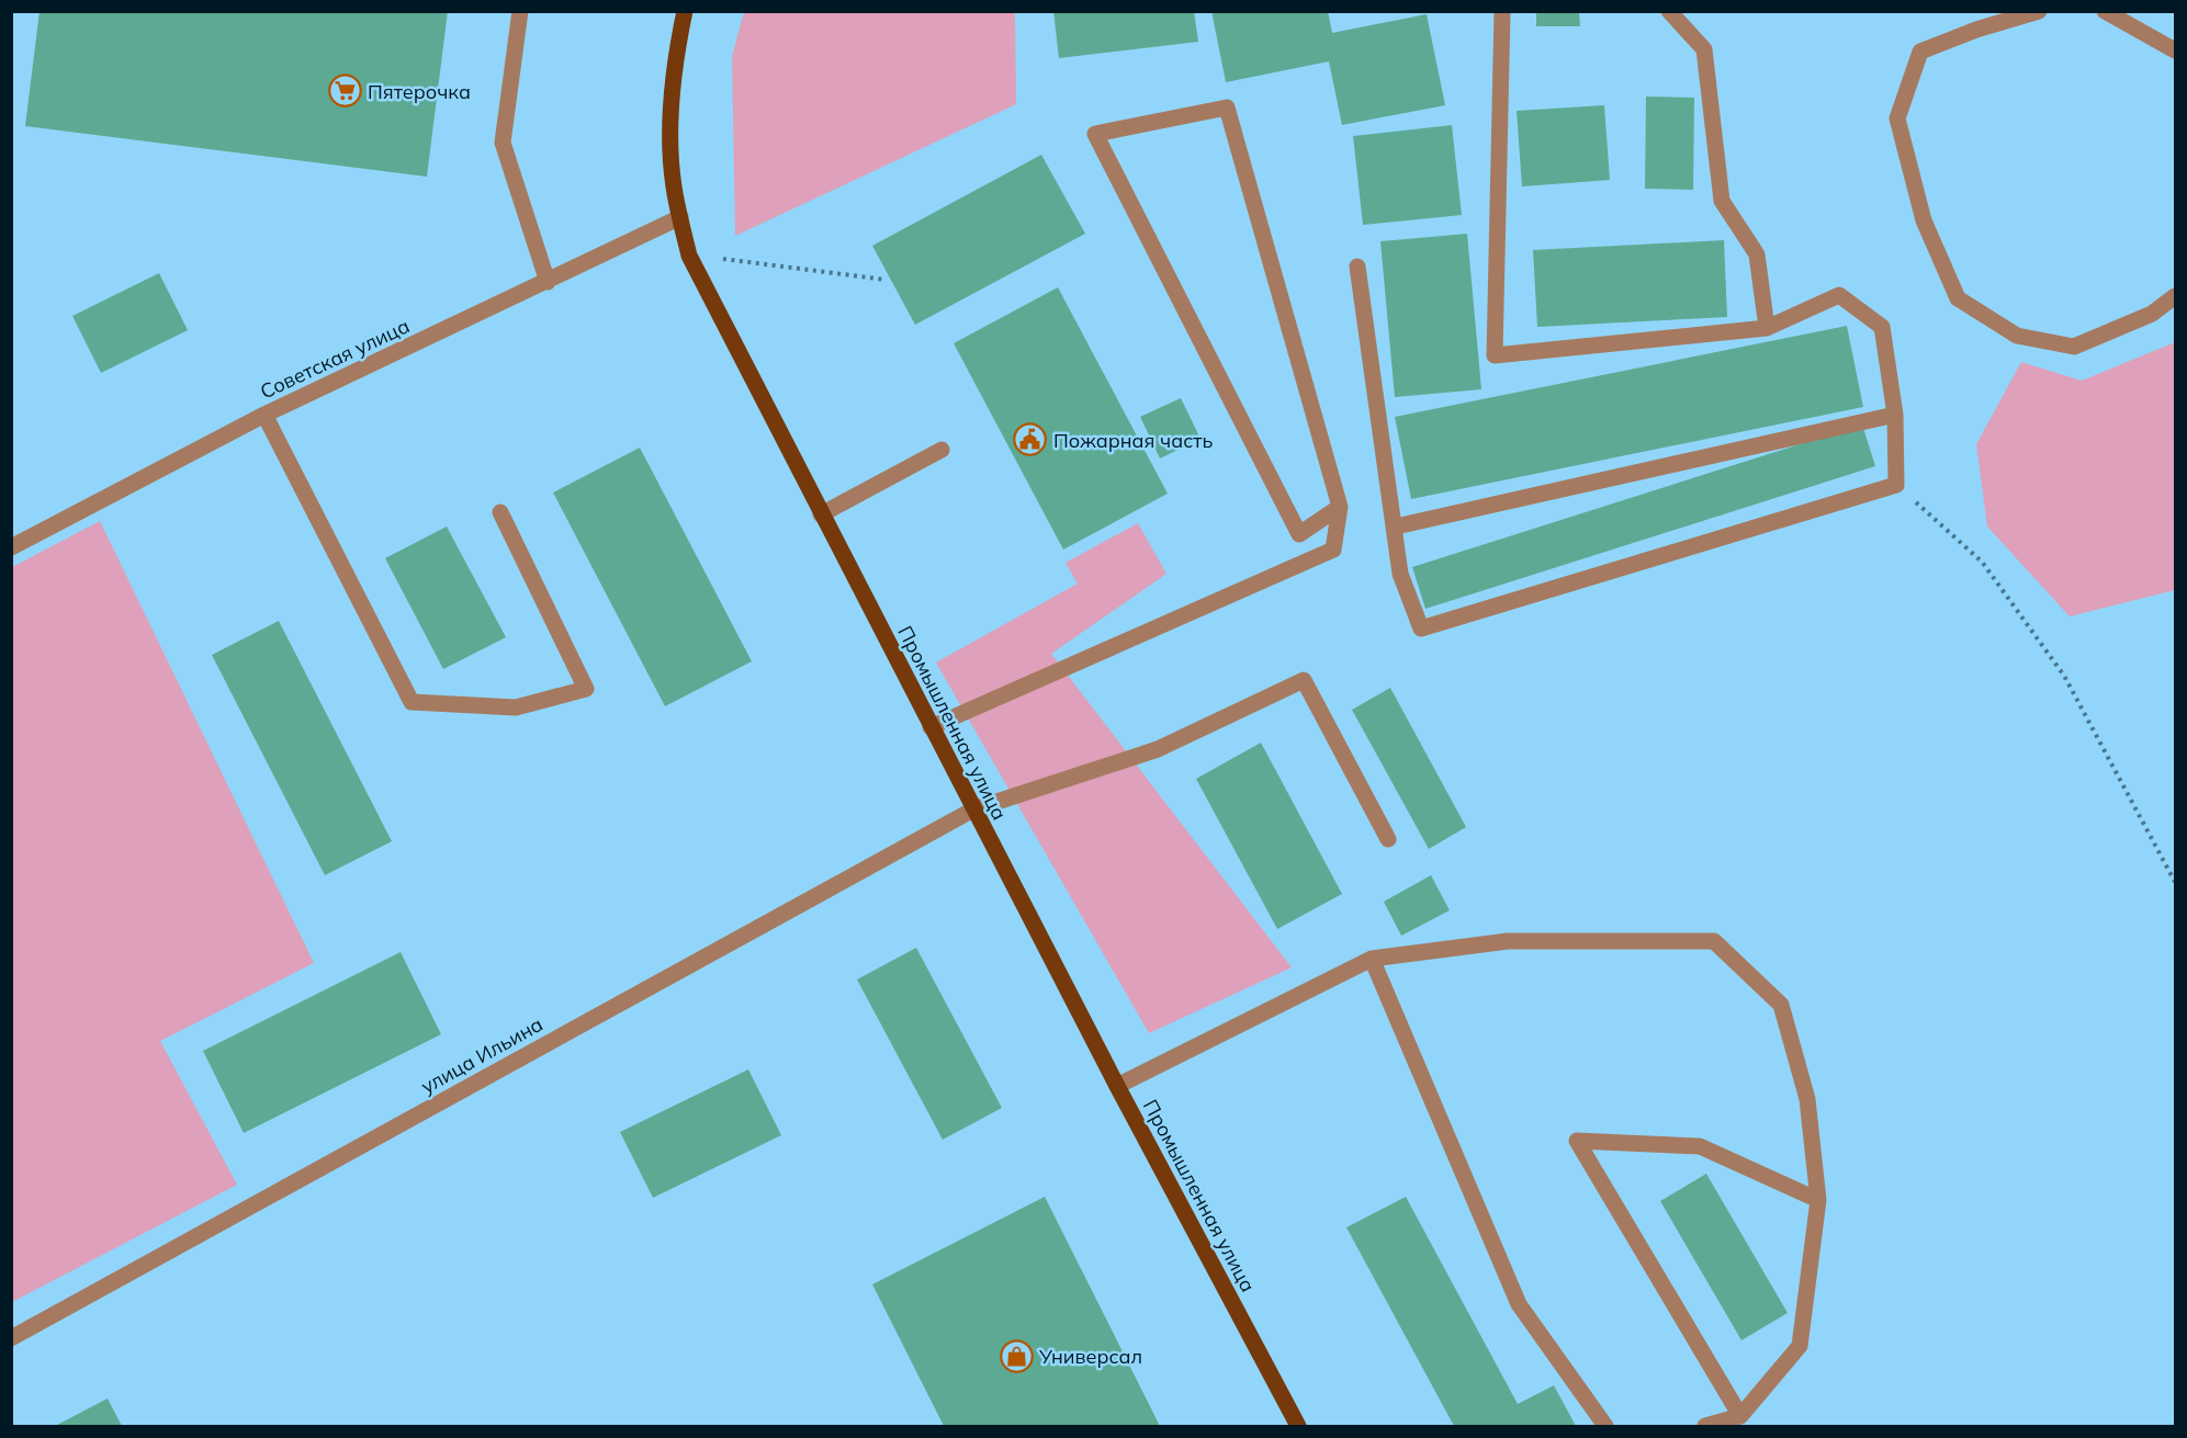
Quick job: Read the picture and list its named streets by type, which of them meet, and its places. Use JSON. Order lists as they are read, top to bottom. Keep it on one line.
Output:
{"streets":{"main road":["Промышленная улица"],"street":["Советская улица","улица Ильина"]},"crossings":[["Советская улица","Промышленная улица"],["Промышленная улица","улица Ильина"]],"places":{"supermarket":["Пятерочка"],"public building":["Пожарная часть"],"shop":["Универсал"]}}
